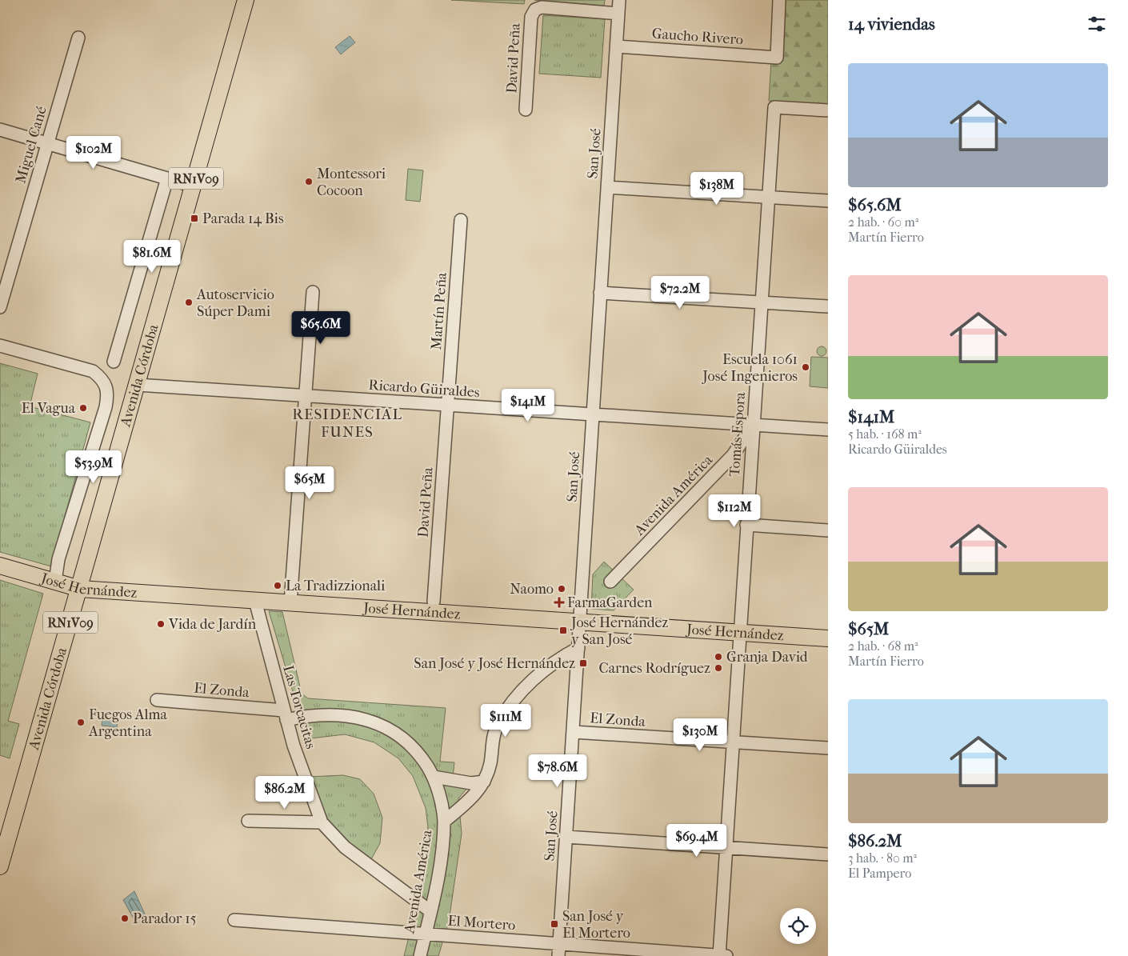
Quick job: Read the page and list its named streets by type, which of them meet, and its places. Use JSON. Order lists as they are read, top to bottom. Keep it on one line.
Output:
{"streets":{"main road":["RN1V09","Avenida Córdoba","José Hernández"],"street":["Gaucho Rivero","David Peña","Miguel Cané","San José","Martín Peña","Ricardo Güiraldes","Tomás Espora","Avenida América","El Zonda","Las Torcacitas","El Mortero"]},"crossings":[["Gaucho Rivero","San José"],["David Peña","San José"],["David Peña","Martín Peña"],["David Peña","Ricardo Güiraldes"],["San José","Ricardo Güiraldes"],["San José","Avenida América"],["San José","José Hernández"],["San José","El Zonda"],["San José","El Mortero"],["Martín Peña","Ricardo Güiraldes"],["Avenida Córdoba","Ricardo Güiraldes"],["Avenida Córdoba","José Hernández"],["Ricardo Güiraldes","Tomás Espora"],["Ricardo Güiraldes","Avenida América"],["Tomás Espora","Avenida América"],["Tomás Espora","José Hernández"],["Tomás Espora","El Zonda"],["Tomás Espora","El Mortero"],["Avenida América","El Zonda"],["Avenida América","Las Torcacitas"],["Avenida América","El Mortero"],["José Hernández","Las Torcacitas"],["El Zonda","Las Torcacitas"]],"districts":["RESIDENCIAL FUNES"],"places":{"other":["Montessori Cocoon","Autoservicio Súper Dami","Escuela 1061 José Ingenieros","El Vagua","La Tradizzionali","Naomo","Vida de Jardín","Granja David","Carnes Rodríguez","Fuegos Alma Argentina","Parador 15"],"transit":["Parada 14 Bis","José Hernández y San José","San José y José Hernández","San José y El Mortero"],"health":["FarmaGarden"]},"page":{"heading":"14 viviendas","list":[{"name":"$65.6M","note":"2 hab. · 60 m² · Martín Fierro"},{"name":"$141M","note":"5 hab. · 168 m² · Ricardo Güiraldes"},{"name":"$65M","note":"2 hab. · 68 m² · Martín Fierro"},{"name":"$86.2M","note":"3 hab. · 80 m² · El Pampero"}],"price":["$102M","$138M","$81.6M","$72.2M","$65.6M","$141M","$53.9M","$65M","$112M","$111M","$130M","$78.6M","$86.2M","$69.4M"]}}
